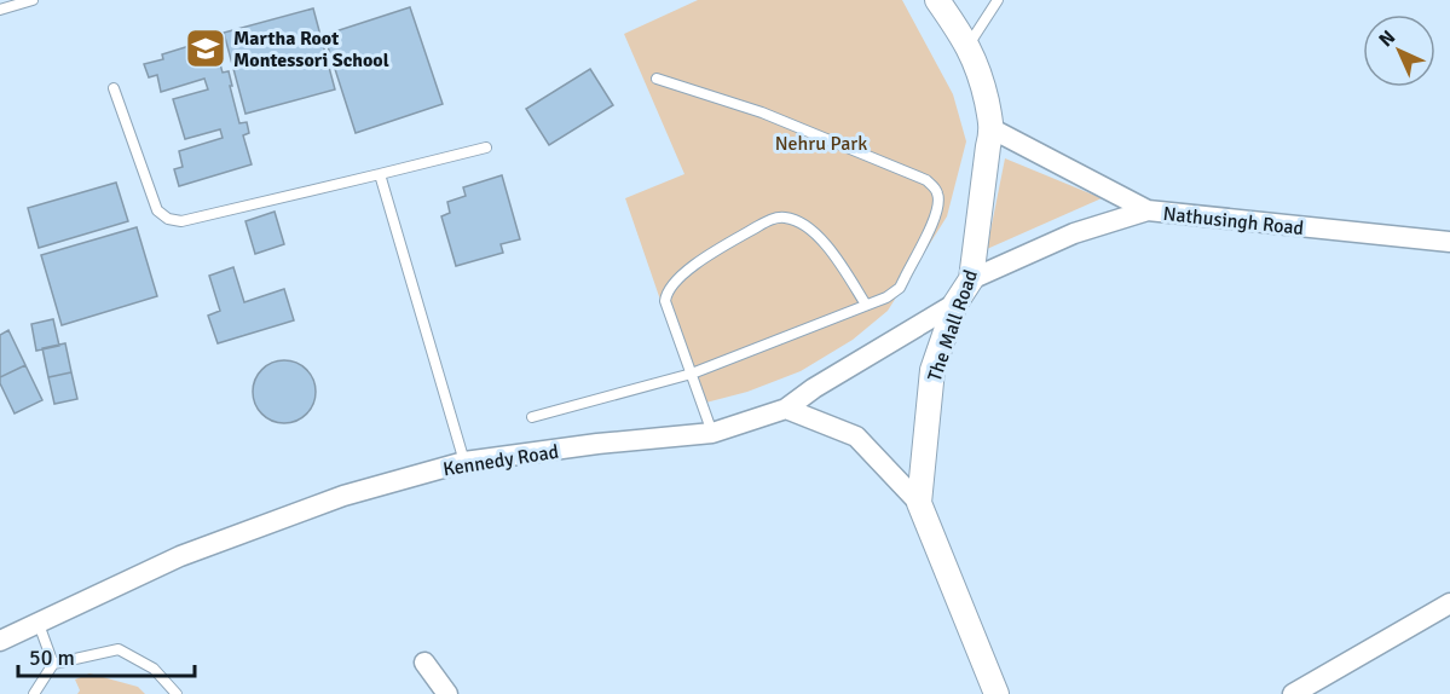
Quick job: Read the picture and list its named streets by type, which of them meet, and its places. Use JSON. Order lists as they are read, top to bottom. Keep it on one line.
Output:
{"streets":{"street":["Nathusingh Road","The Mall Road","Kennedy Road"]},"crossings":[["Nathusingh Road","The Mall Road"],["The Mall Road","Kennedy Road"]],"parks":["Nehru Park"],"places":{"school or university":["Martha Root Montessori School"]},"scale_bar":"50 m","north":"top left"}
